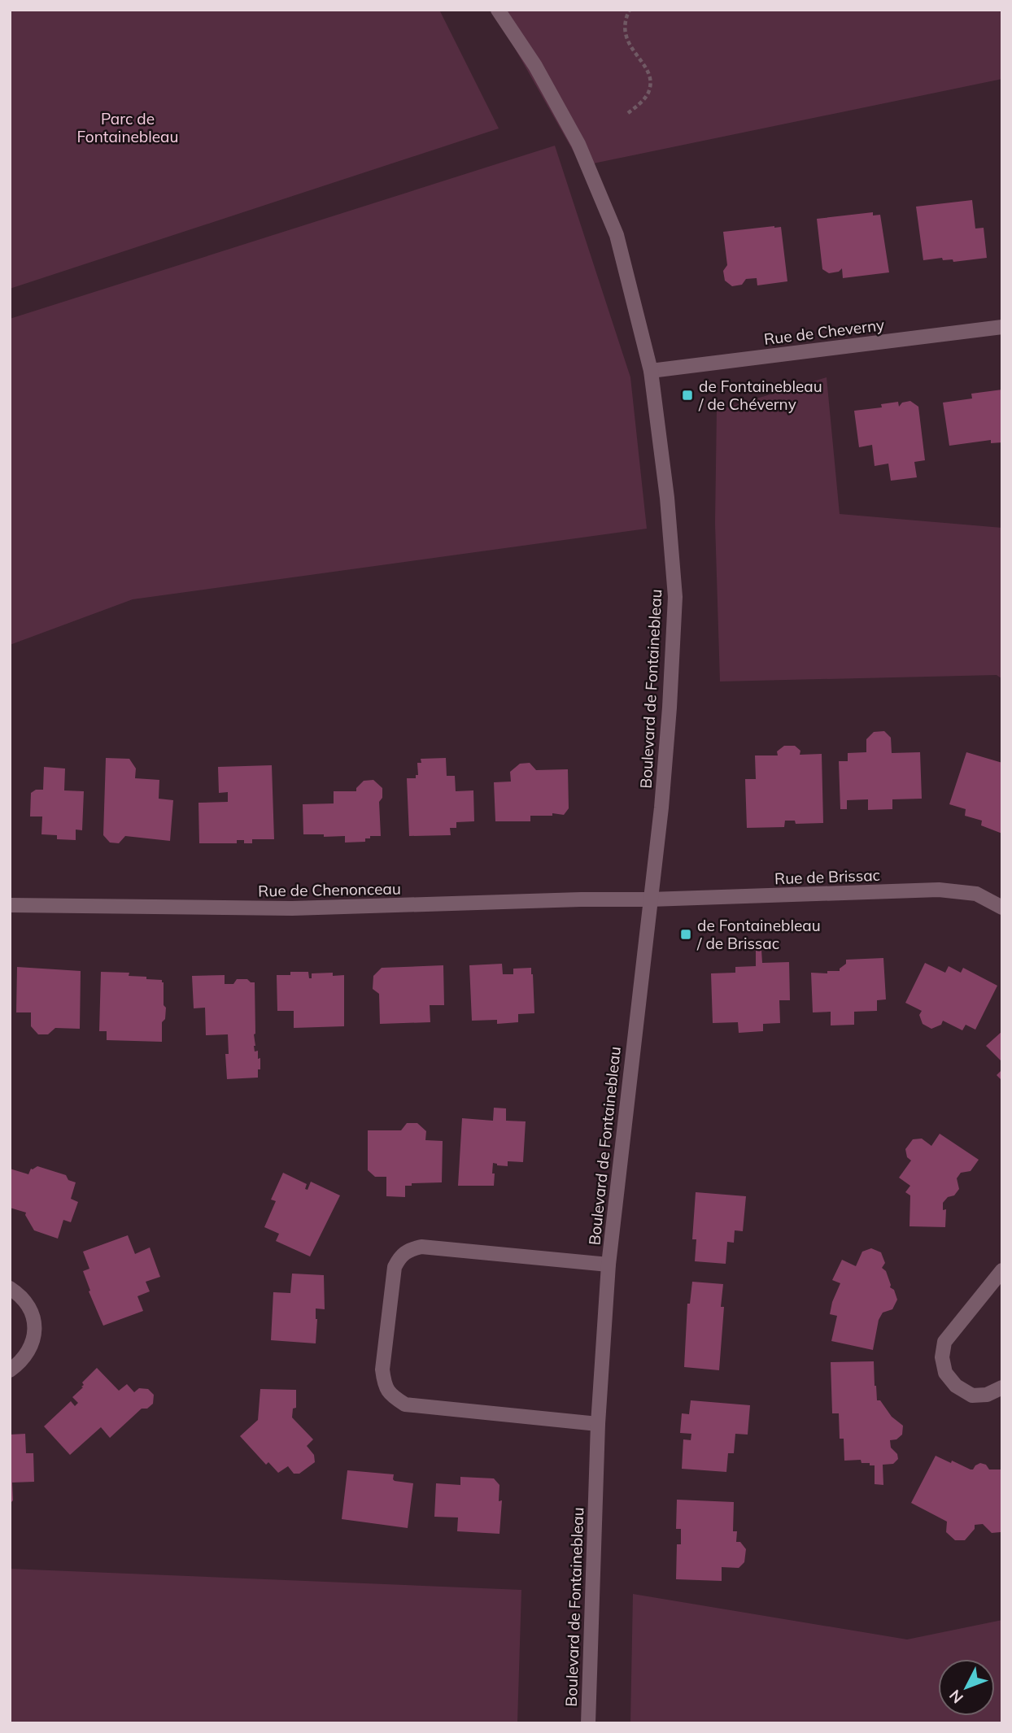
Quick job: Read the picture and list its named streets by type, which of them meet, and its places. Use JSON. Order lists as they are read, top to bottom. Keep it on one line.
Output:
{"streets":{"street":["Rue de Cheverny","Boulevard de Fontainebleau","Rue de Brissac","Rue de Chenonceau"]},"crossings":[["Rue de Cheverny","Boulevard de Fontainebleau"],["Boulevard de Fontainebleau","Rue de Brissac"],["Boulevard de Fontainebleau","Rue de Chenonceau"],["Rue de Brissac","Rue de Chenonceau"]],"parks":["Parc de Fontainebleau"],"places":{"transit":["de Fontainebleau / de Chéverny","de Fontainebleau / de Brissac"]},"north":"bottom left"}
